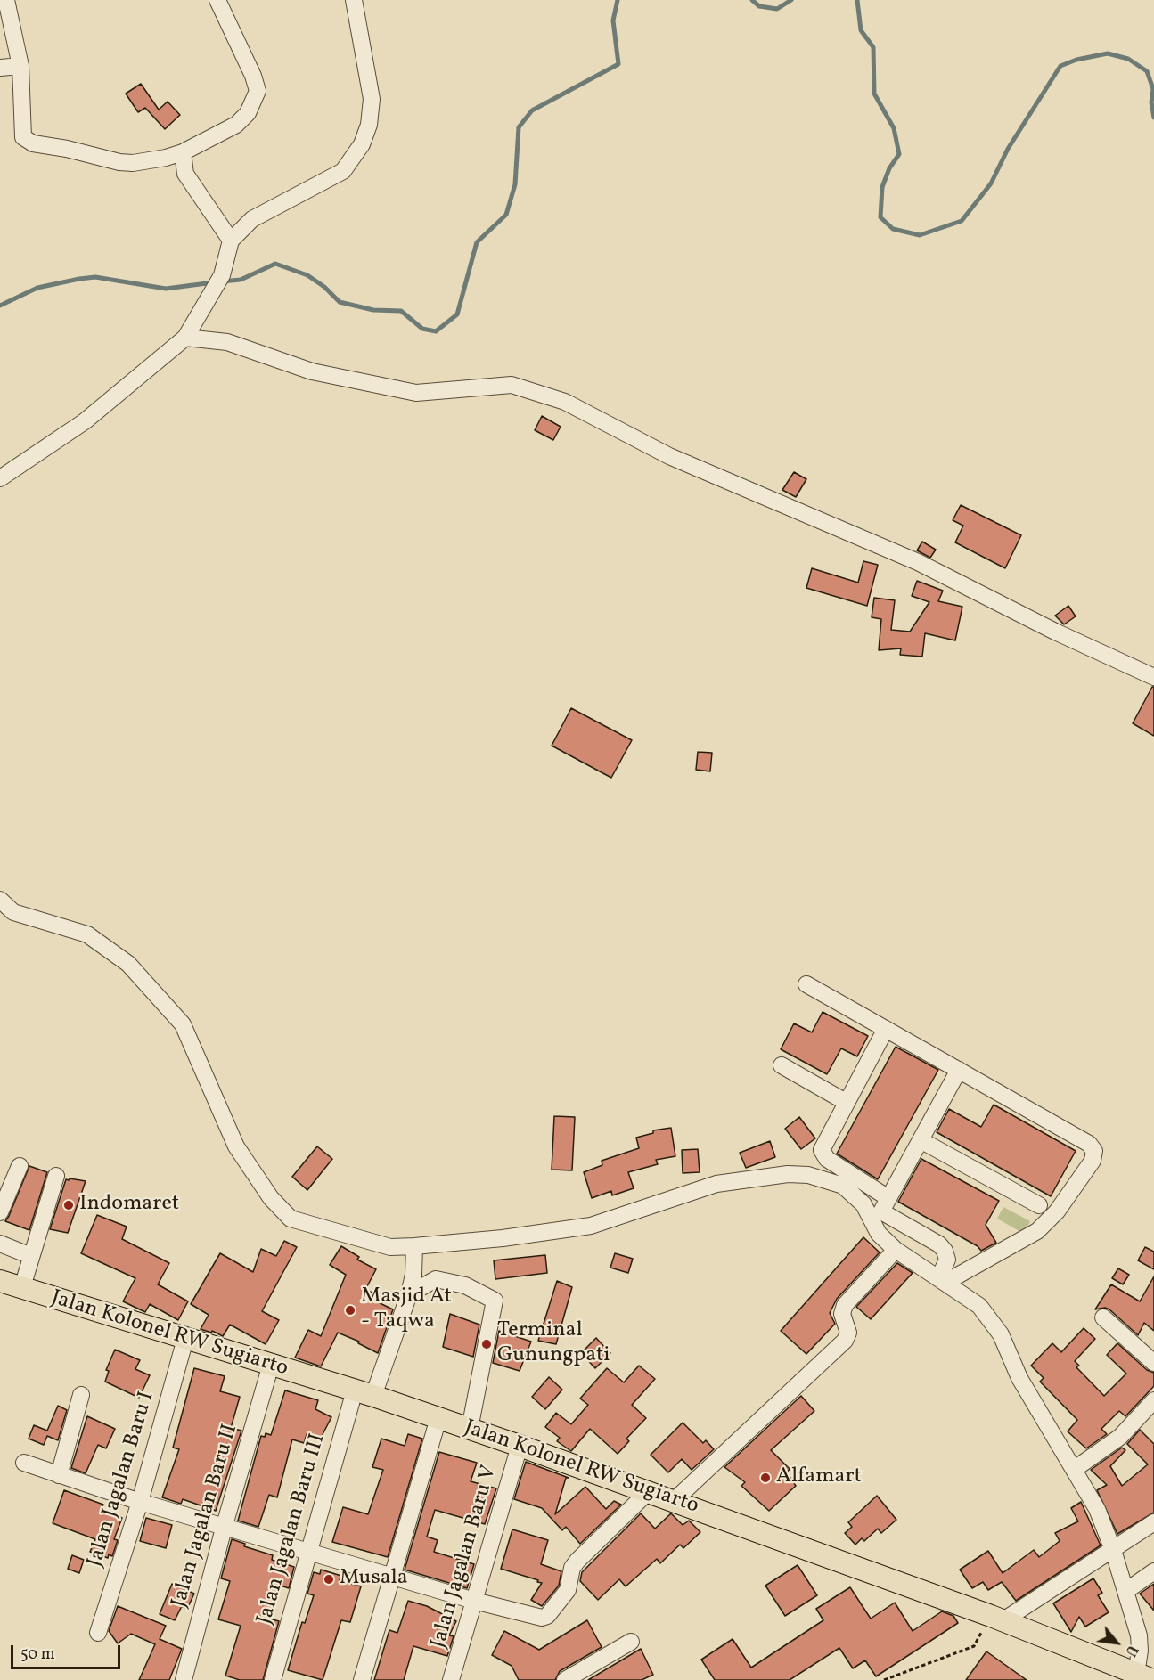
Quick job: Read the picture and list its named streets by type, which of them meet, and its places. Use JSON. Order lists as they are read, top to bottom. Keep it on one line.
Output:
{"streets":{"main road":["Jalan Kolonel RW Sugiarto"],"street":["Jalan Jagalan Baru I","Jalan Jagalan Baru II","Jalan Jagalan Baru III","Jalan Jagalan Baru V"]},"crossings":[["Jalan Kolonel RW Sugiarto","Jalan Jagalan Baru I"],["Jalan Kolonel RW Sugiarto","Jalan Jagalan Baru II"],["Jalan Kolonel RW Sugiarto","Jalan Jagalan Baru III"],["Jalan Kolonel RW Sugiarto","Jalan Jagalan Baru V"]],"places":["Indomaret","Masjid At - Taqwa","Terminal Gunungpati","Alfamart","Musala"],"scale_bar":"50 m","north":"bottom right"}
